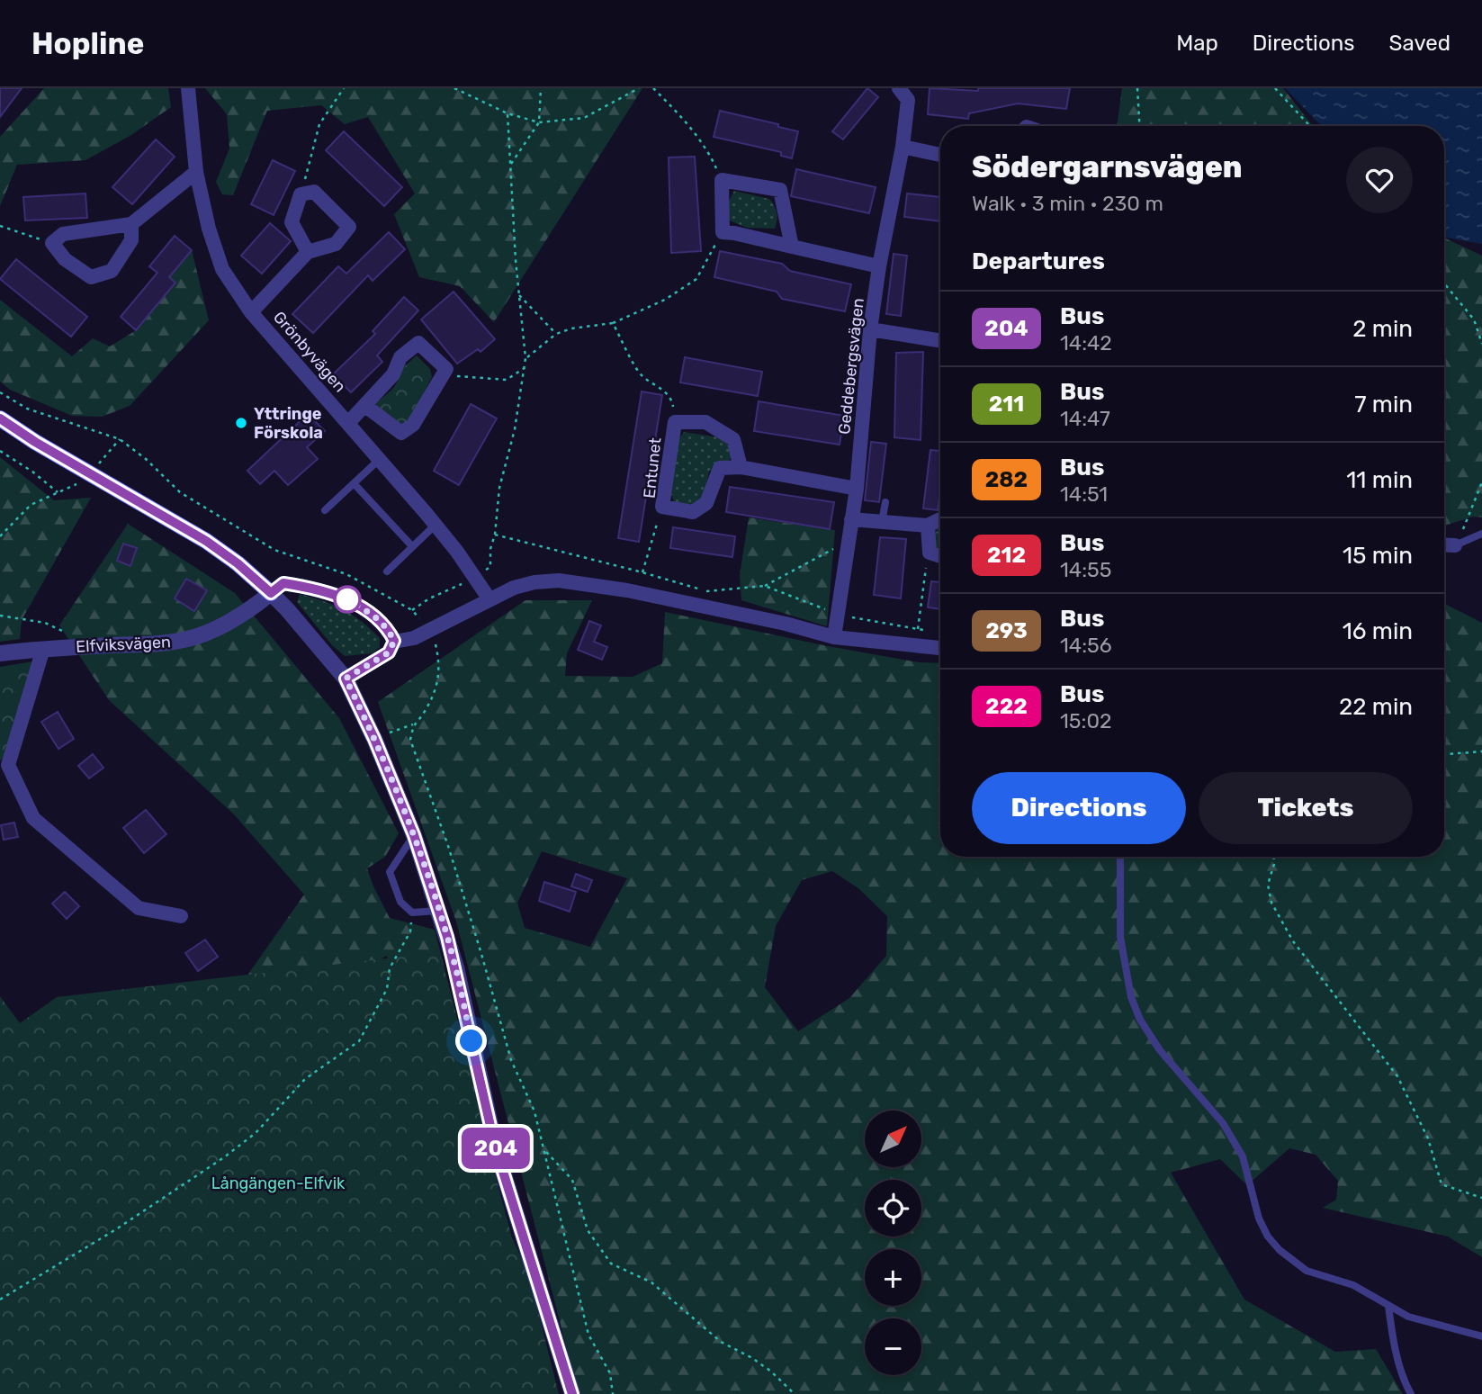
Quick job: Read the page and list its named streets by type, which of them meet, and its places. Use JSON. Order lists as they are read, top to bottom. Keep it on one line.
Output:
{"streets":{"street":["Grönbyvägen","Geddebergsvägen","Entunet","Elfviksvägen"]},"parks":["Långängen-Elfvik"],"places":["Yttringe Förskola"],"lines":["bus line 204"],"north":"top right","page":{"header":"Hopline","nav":["Map","Directions","Saved"],"on_map":"204","heading":[["Södergarnsvägen","Walk · 3 min · 230 m"],"Departures"],"list":[{"mark":"204","name":"Bus","note":"14:42","value":"2 min"},{"mark":"211","name":"Bus","note":"14:47","value":"7 min"},{"mark":"282","name":"Bus","note":"14:51","value":"11 min"},{"mark":"212","name":"Bus","note":"14:55","value":"15 min"},{"mark":"293","name":"Bus","note":"14:56","value":"16 min"},{"mark":"222","name":"Bus","note":"15:02","value":"22 min"}],"buttons":["Directions","Tickets"],"map_buttons":["+","−"]}}
